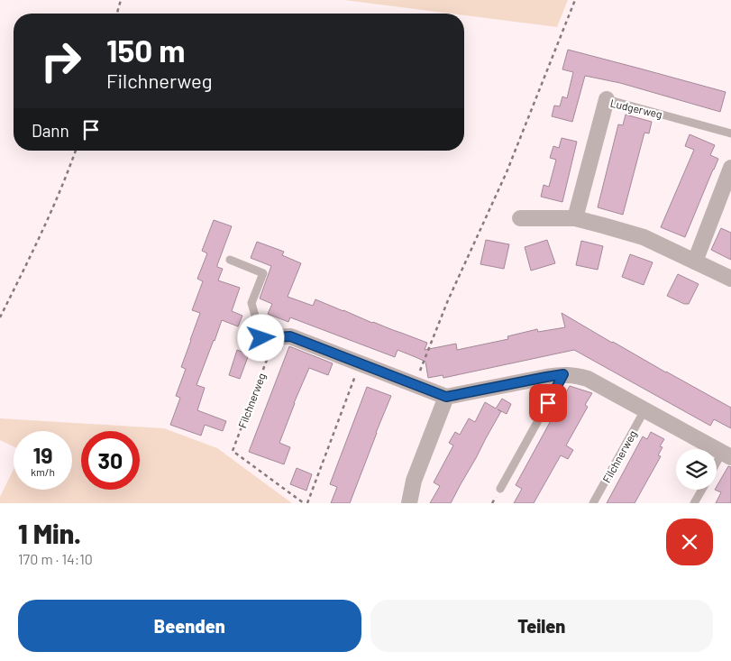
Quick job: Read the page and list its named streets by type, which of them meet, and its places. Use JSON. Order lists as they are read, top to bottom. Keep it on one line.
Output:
{"streets":{"street":["Ludgerweg"],"lane":["Filchnerweg"]},"page":{"turn":["150 m","Filchnerweg"],"then":"Dann","speed":"19 km/h","limit":"30","heading":["1 Min.","170 m · 14:10"],"buttons":["Beenden","Teilen"]}}
